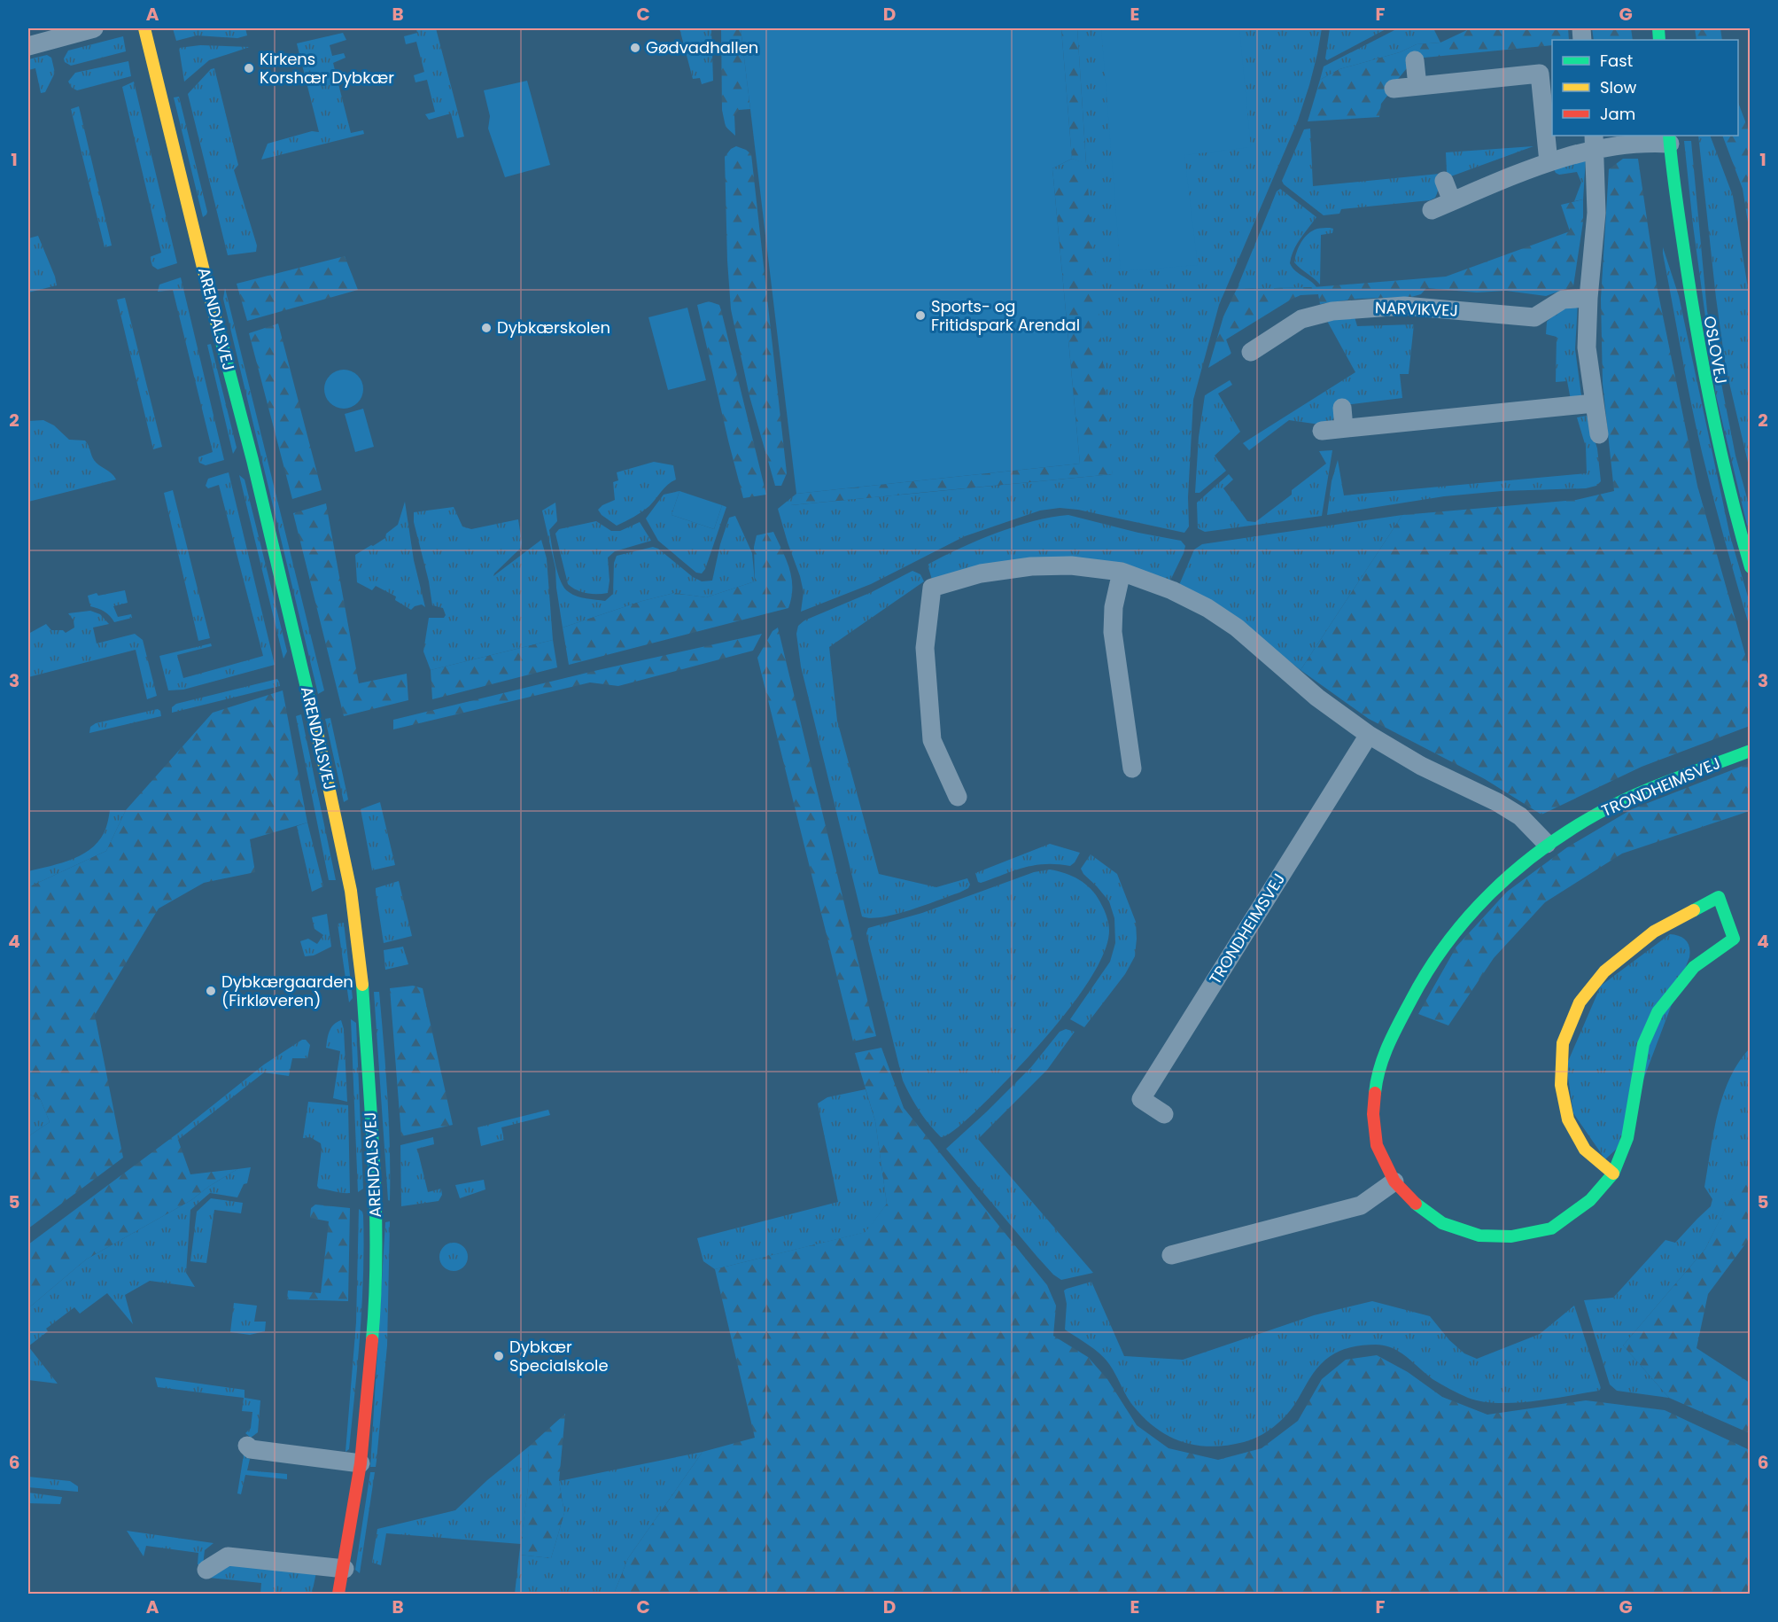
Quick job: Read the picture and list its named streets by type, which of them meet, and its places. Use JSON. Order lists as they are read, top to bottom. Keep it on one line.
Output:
{"streets":{"street":["NARVIKVEJ","ARENDALSVEJ","OSLOVEJ","TRONDHEIMSVEJ"]},"places":["Gødvadhallen","Kirkens Korshær Dybkær","Sports- og Fritidspark Arendal","Dybkærskolen","Dybkærgaarden (Firkløveren)","Dybkær Specialskole"],"legend":["Fast","Slow","Jam"],"grid":{"columns":["A","B","C","D","E","F","G"],"rows":["1","2","3","4","5","6"]}}
